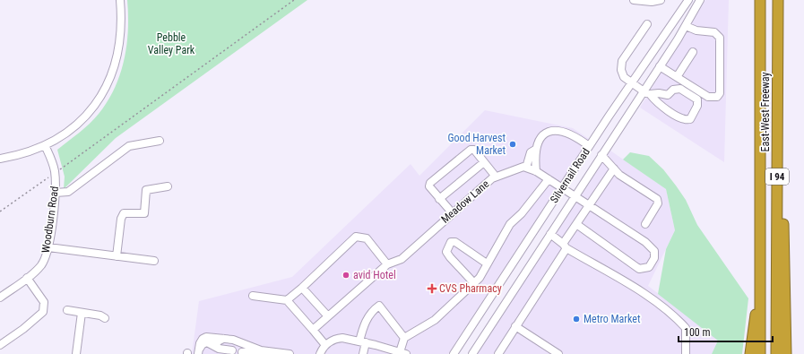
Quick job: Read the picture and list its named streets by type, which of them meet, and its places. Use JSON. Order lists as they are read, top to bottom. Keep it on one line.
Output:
{"streets":{"highway":["East-West Freeway","I 94"],"street":["Silvernail Road","Meadow Lane","Woodburn Road"]},"parks":["Pebble Valley Park"],"places":{"other":["Good Harvest Market","avid Hotel","Metro Market"],"health":["CVS Pharmacy"]},"scale_bar":"100 m"}
